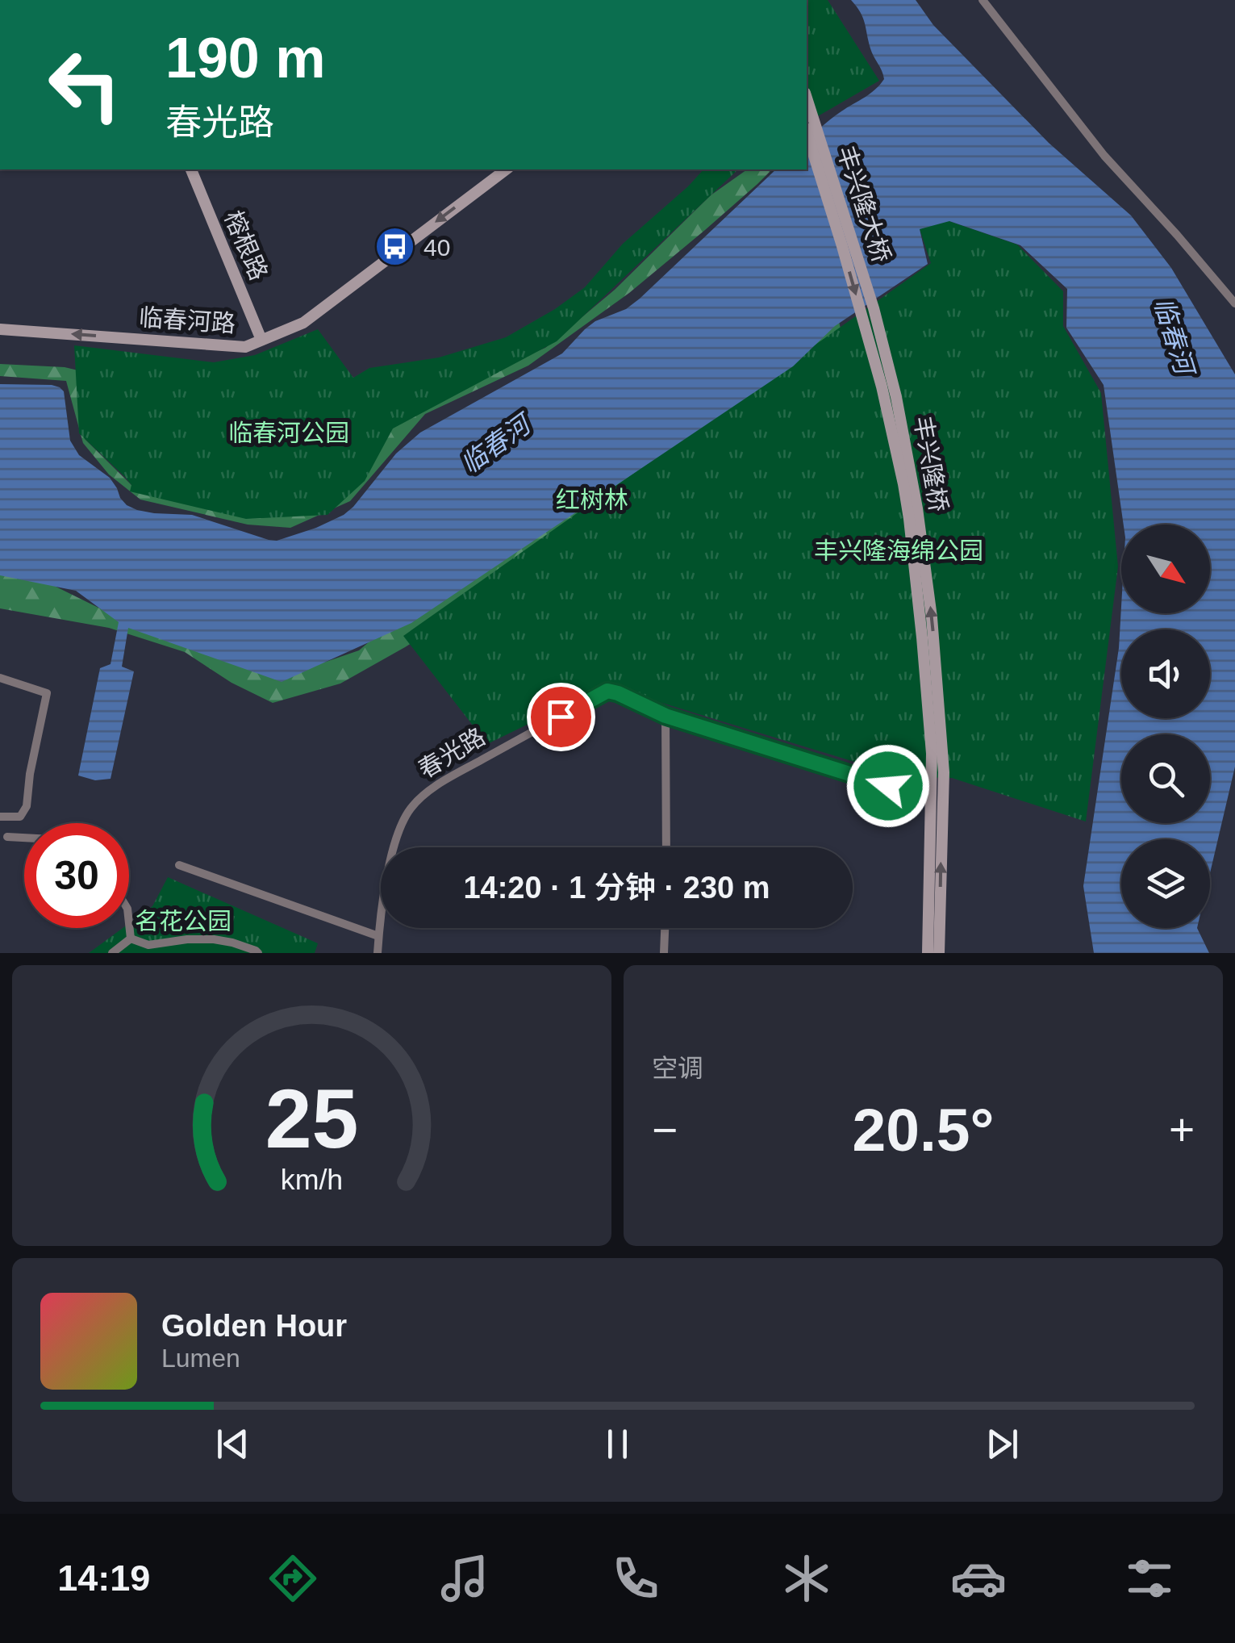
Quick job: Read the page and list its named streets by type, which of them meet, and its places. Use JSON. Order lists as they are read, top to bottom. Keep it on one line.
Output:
{"streets":{"main road":["丰兴隆大桥","榕根路","临春河路","丰兴隆桥"],"street":["春光路"]},"crossings":[["丰兴隆大桥","丰兴隆桥"],["榕根路","临春河路"]],"one_way":["临春河路"],"water":["临春河"],"parks":["临春河公园","红树林","丰兴隆海绵公园","名花公园"],"places":{"bus stop":["40"]},"north":"bottom right","page":{"turn":["190 m","春光路"],"limit":"30","trip":"14:20 · 1 分钟 · 230 m","tile":"空调","heat":["−","20.5°","+"],"song":["Golden Hour","Lumen"],"tabs":"14:19","gauge":["25","km/h"]}}
